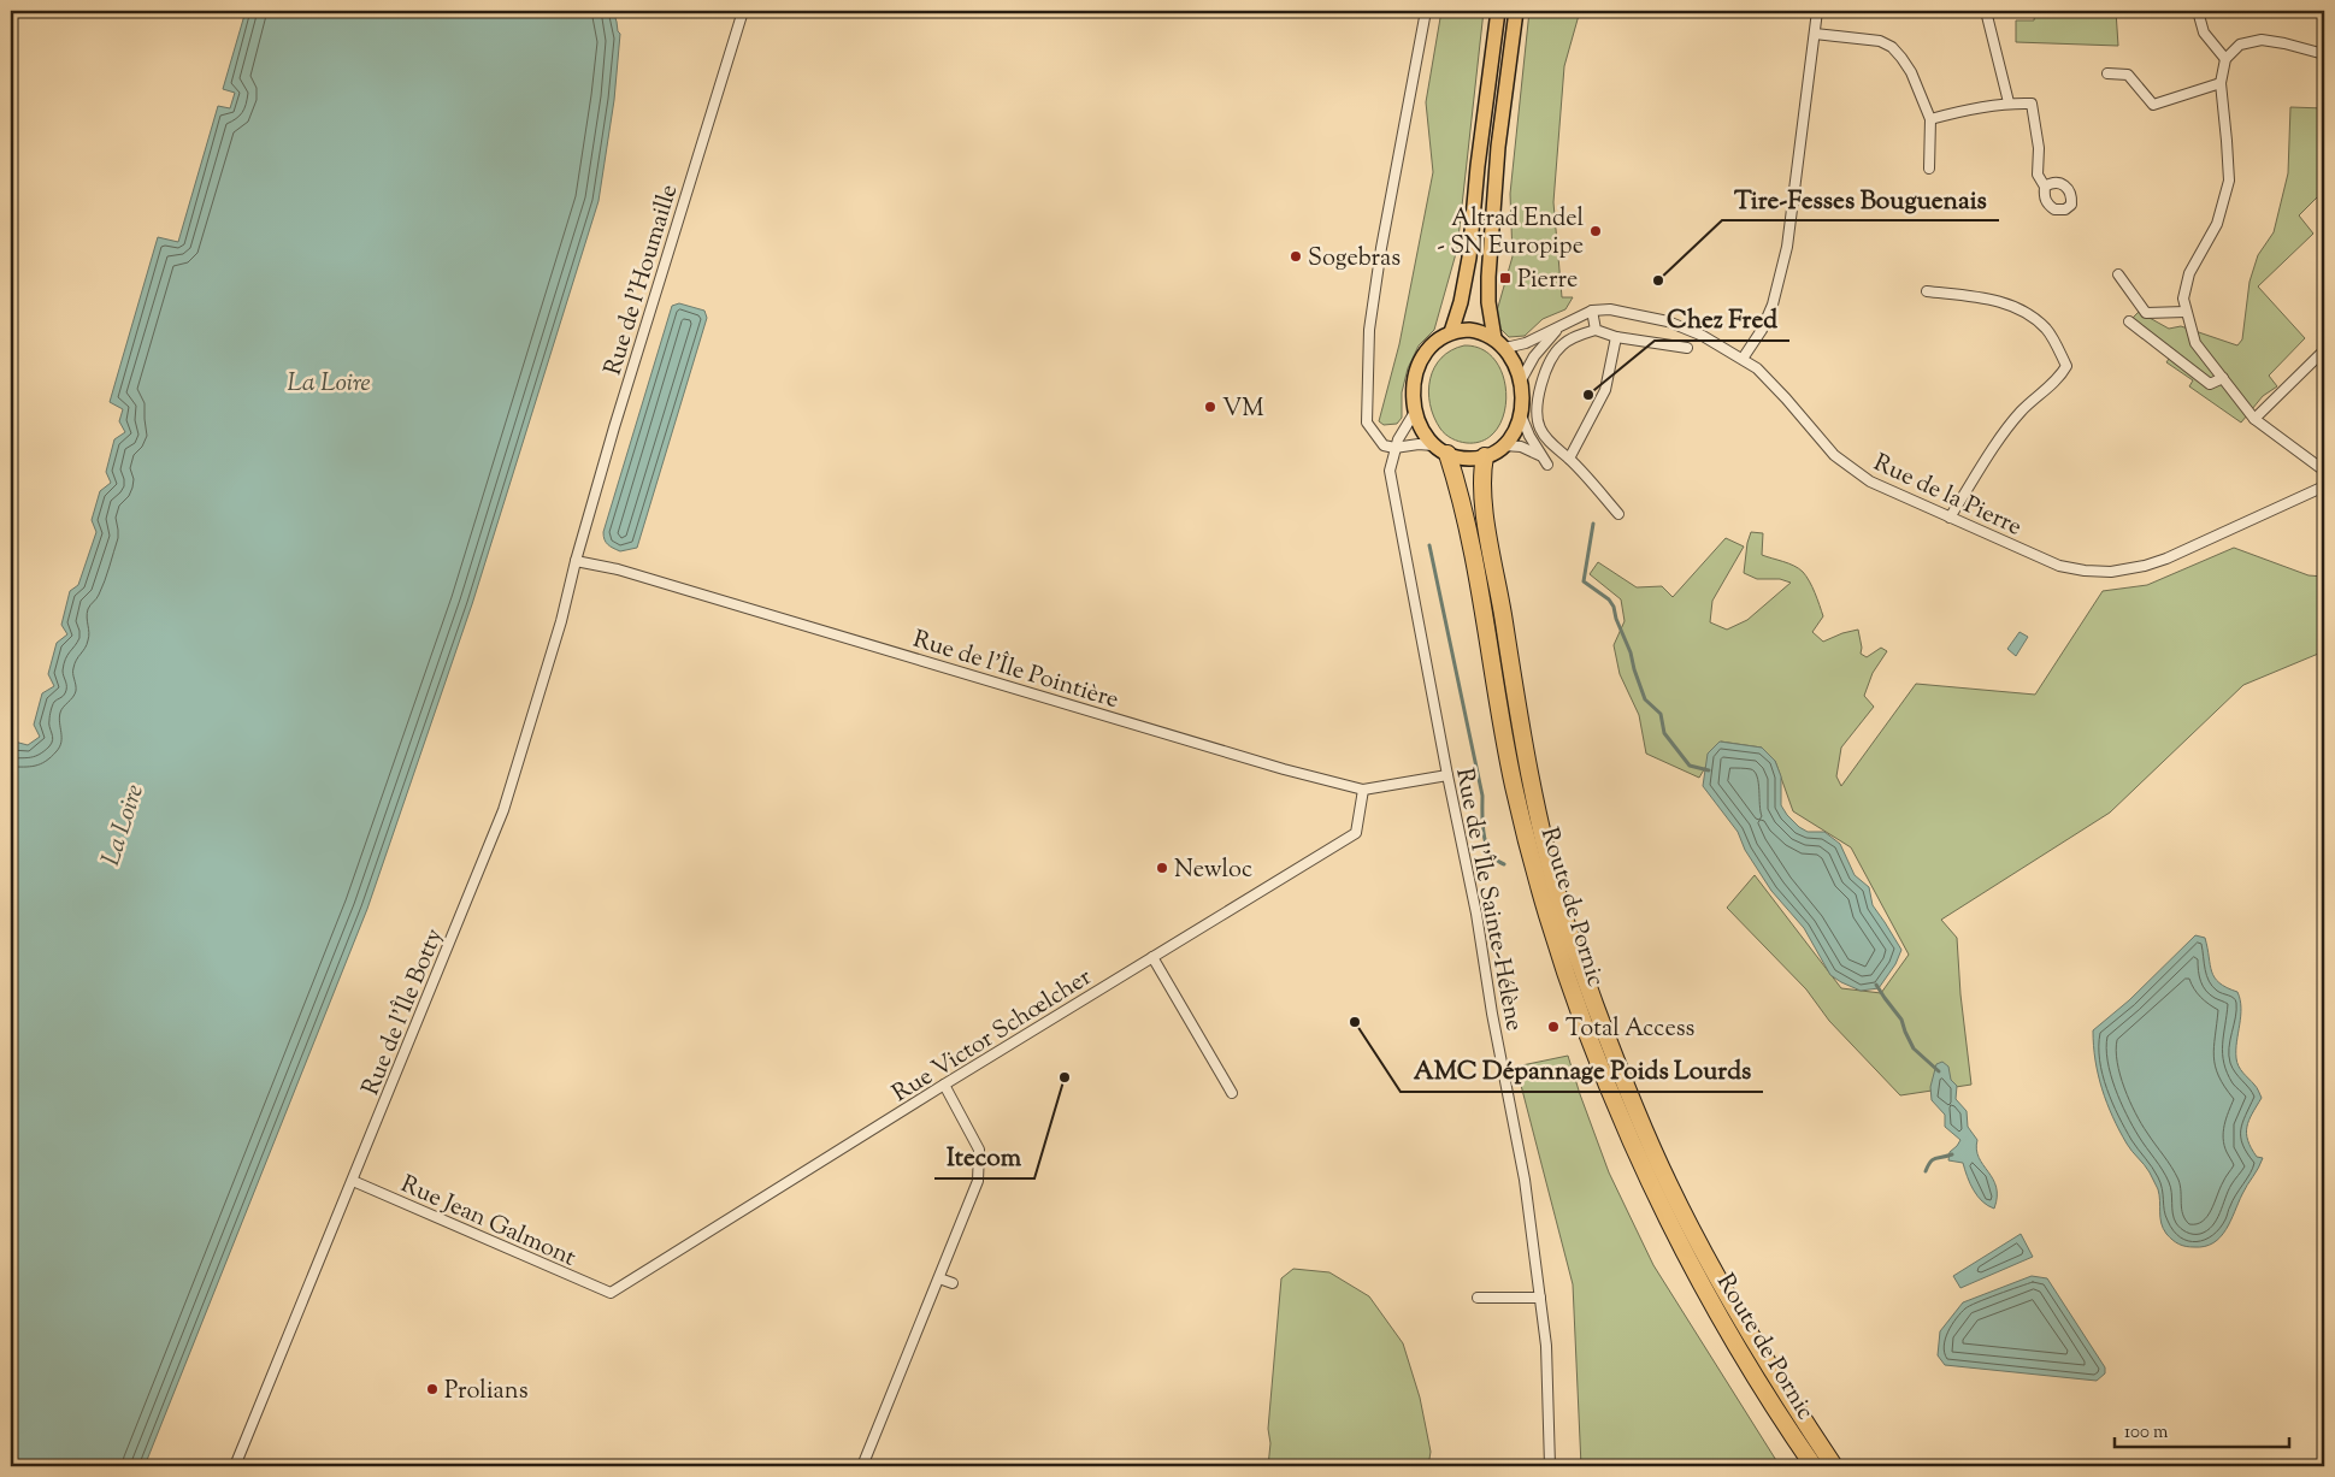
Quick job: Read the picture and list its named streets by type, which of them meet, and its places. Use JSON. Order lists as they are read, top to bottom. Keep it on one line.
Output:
{"streets":{"highway":["Route de Pornic"],"street":["Rue de l'Houmaille","Rue de la Pierre","Rue de l'Île Pointière","Rue de l'Île Sainte-Hélène","Rue de l'Île Botty","Rue Victor Schœlcher","Rue Jean Galmont"]},"crossings":[["Rue de l'Houmaille","Rue de l'Île Pointière"],["Rue de l'Houmaille","Rue de l'Île Botty"],["Rue de la Pierre","Route de Pornic"],["Rue de l'Île Pointière","Rue de l'Île Sainte-Hélène"],["Rue de l'Île Pointière","Rue de l'Île Botty"],["Rue de l'Île Pointière","Rue Victor Schœlcher"],["Rue de l'Île Botty","Rue Jean Galmont"],["Rue Victor Schœlcher","Rue Jean Galmont"]],"water":["La Loire"],"places":{"other":["Altrad Endel - SN Europipe","Sogebras","Tire-Fesses Bouguenais","Chez Fred","VM","Newloc","AMC Dépannage Poids Lourds","Total Access","Itecom","Prolians"],"transit":["Pierre"]},"scale_bar":"100 m"}
